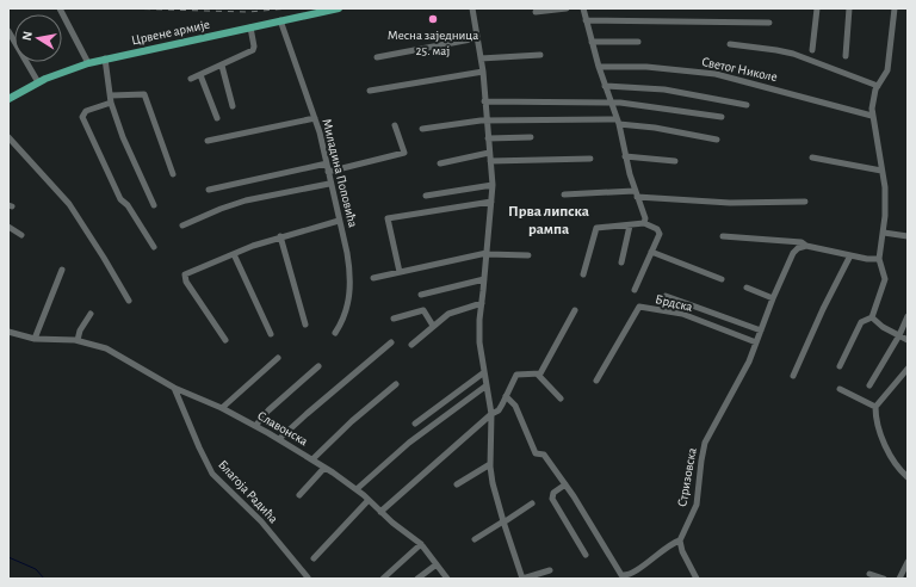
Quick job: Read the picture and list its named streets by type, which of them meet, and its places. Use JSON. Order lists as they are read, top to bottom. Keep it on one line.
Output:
{"streets":{"main road":["Црвене армије"],"street":["Светог Николе","Миладина Поповића","Брдска","Славонска","Стризовска","Благоја Радића"]},"crossings":[["Црвене армије","Миладина Поповића"],["Брдска","Стризовска"],["Славонска","Благоја Радића"]],"districts":["Прва липска рампа"],"places":["Месна заједница 25. мај"],"north":"left"}
